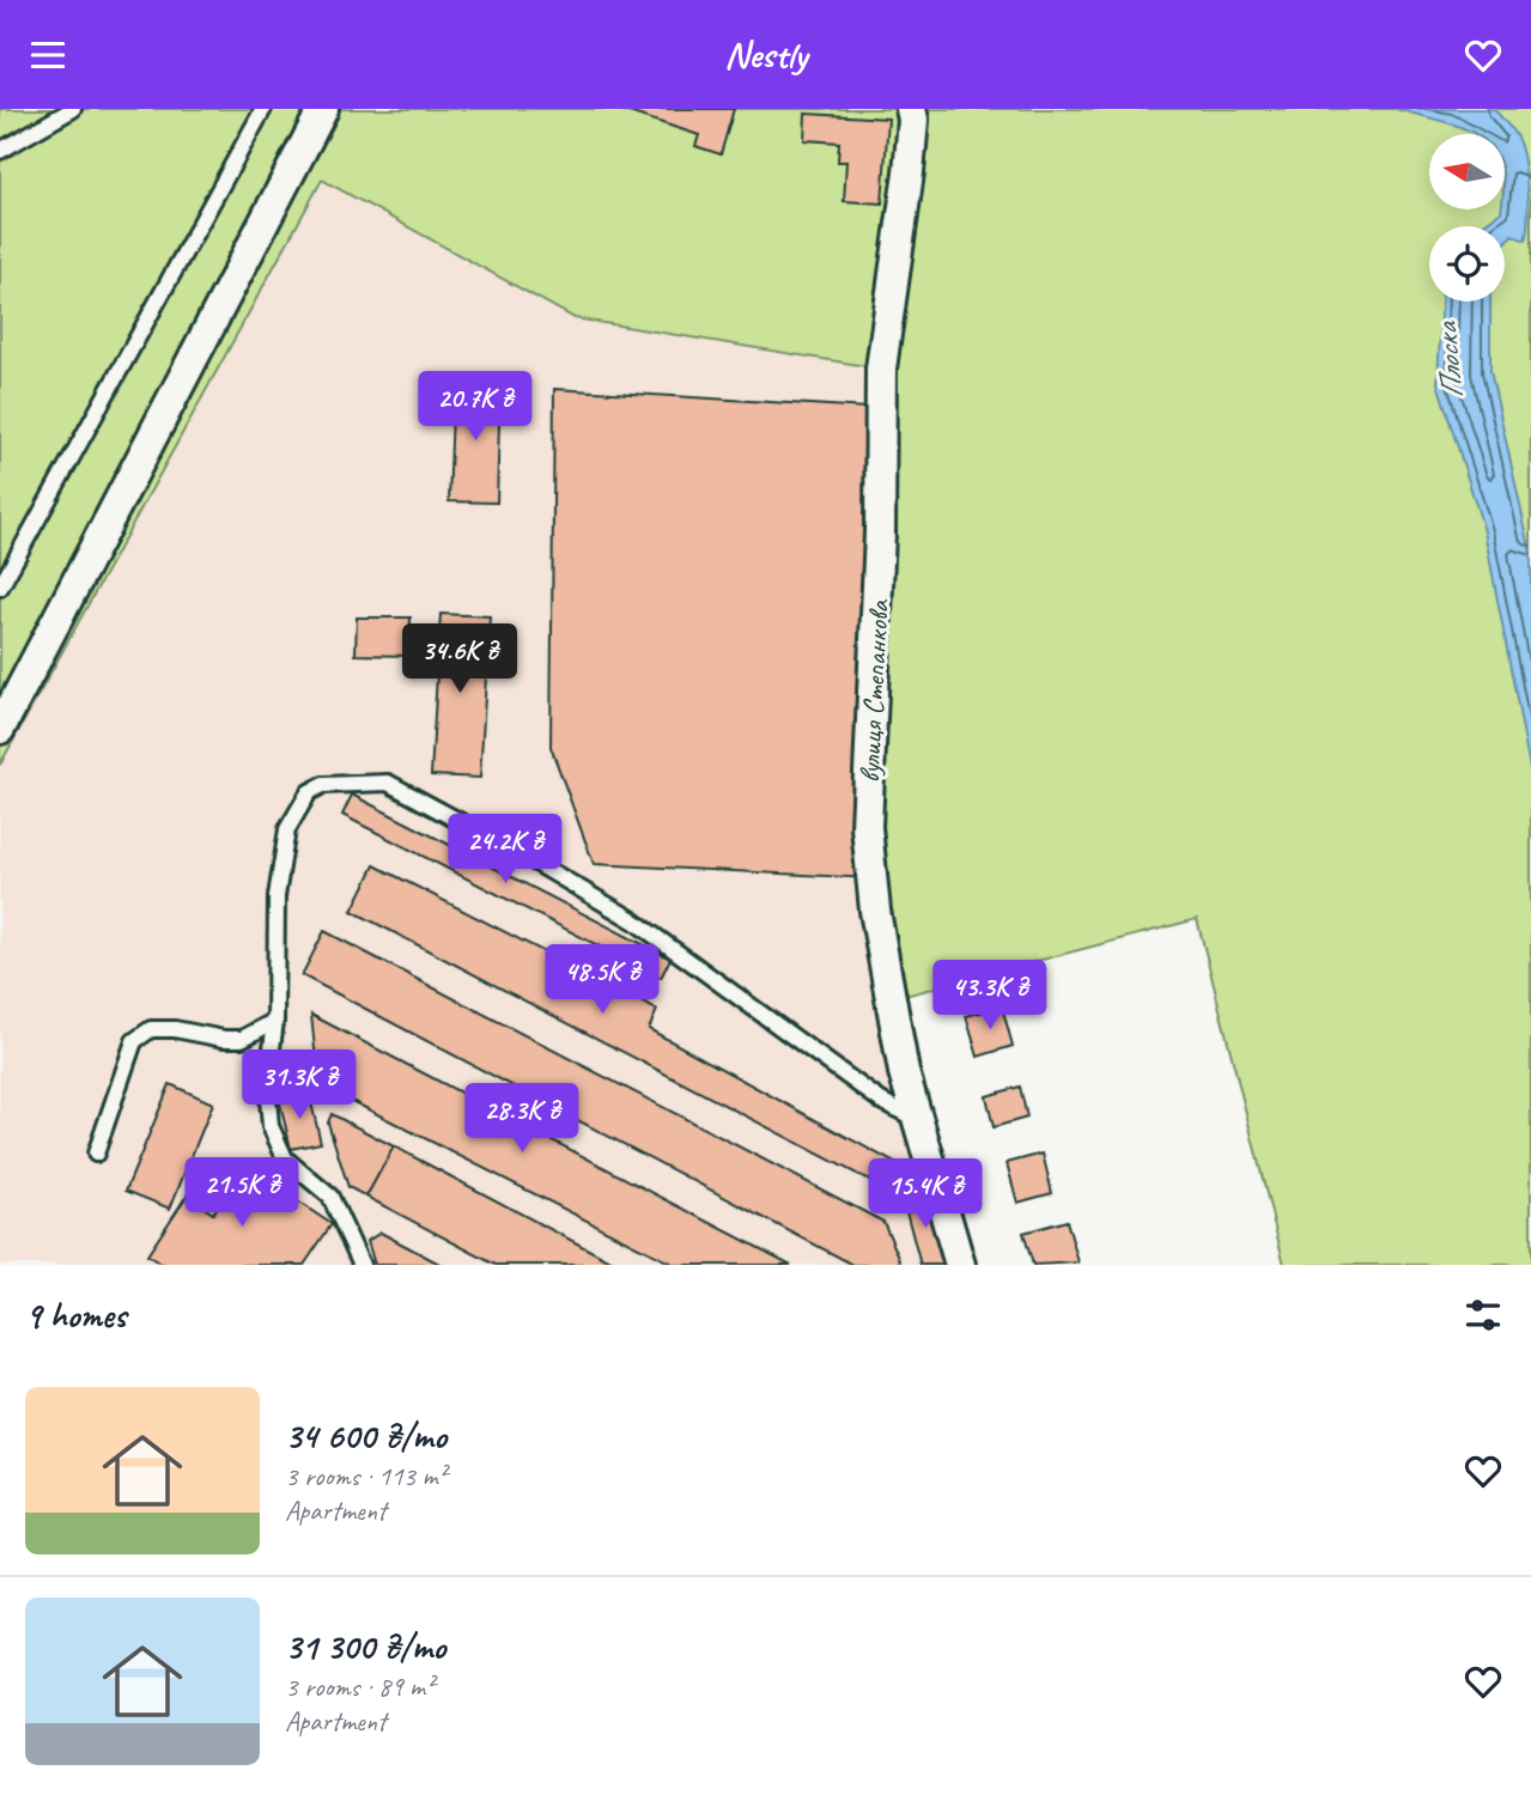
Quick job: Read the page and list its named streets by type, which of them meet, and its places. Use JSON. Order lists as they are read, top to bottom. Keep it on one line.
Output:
{"streets":{"street":["вулиця Степанкова"]},"water":["Плоска"],"north":"left","page":{"header":"Nestly","price":["20.7K ₴","34.6K ₴","24.2K ₴","48.5K ₴","43.3K ₴","31.3K ₴","28.3K ₴","21.5K ₴","15.4K ₴"],"heading":"9 homes","list":[{"name":"34 600 ₴/mo","note":"3 rooms · 113 m² · Apartment"},{"name":"31 300 ₴/mo","note":"3 rooms · 89 m² · Apartment"}]}}
